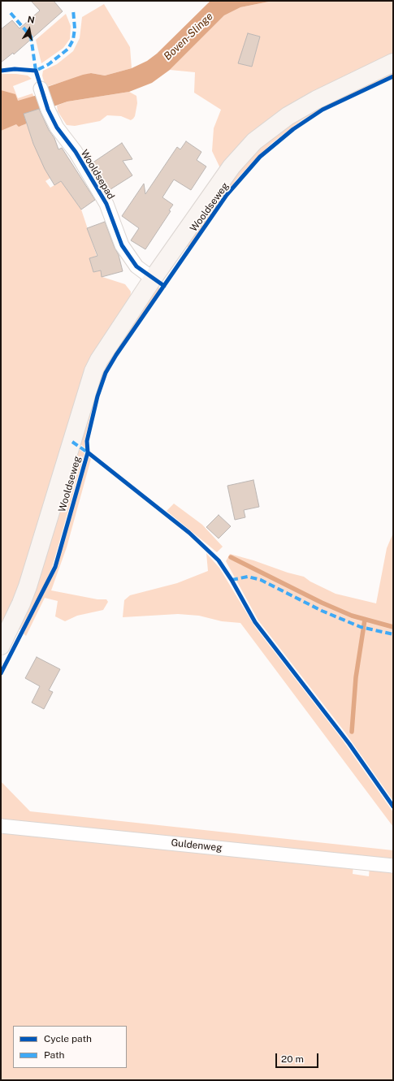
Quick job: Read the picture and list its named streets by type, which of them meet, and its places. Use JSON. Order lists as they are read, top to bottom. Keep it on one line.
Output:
{"streets":{"main road":["Wooldseweg"],"street":["Wooldsepad","Guldenweg"]},"crossings":[["Wooldsepad","Wooldseweg"]],"water":["Boven-Slinge"],"legend":["Cycle path","Path"],"scale_bar":"20 m","north":"top"}
